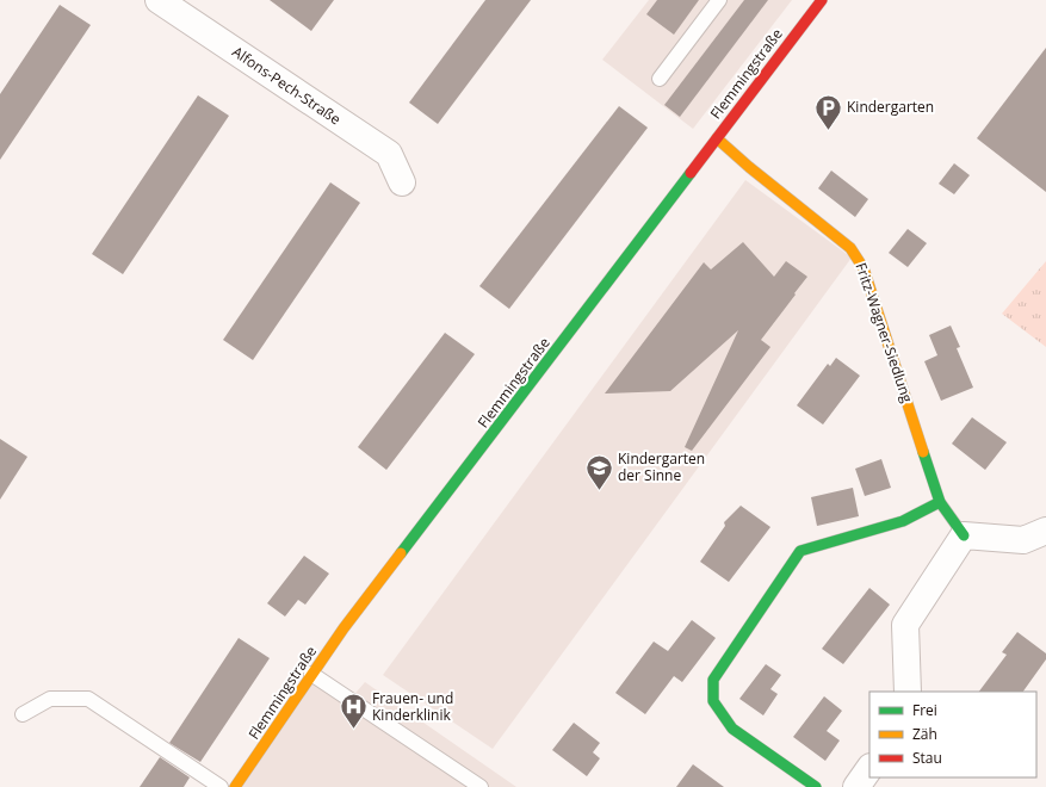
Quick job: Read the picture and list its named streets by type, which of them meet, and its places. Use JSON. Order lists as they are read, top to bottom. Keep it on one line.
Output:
{"streets":{"street":["Flemmingstraße","Alfons-Pech-Straße","Fritz-Wagner-Siedlung"]},"crossings":[["Flemmingstraße","Fritz-Wagner-Siedlung"]],"places":{"parking":["Kindergarten"],"school or university":["Kindergarten der Sinne"],"hospital":["Frauen- und Kinderklinik"]},"legend":["Frei","Zäh","Stau"]}
